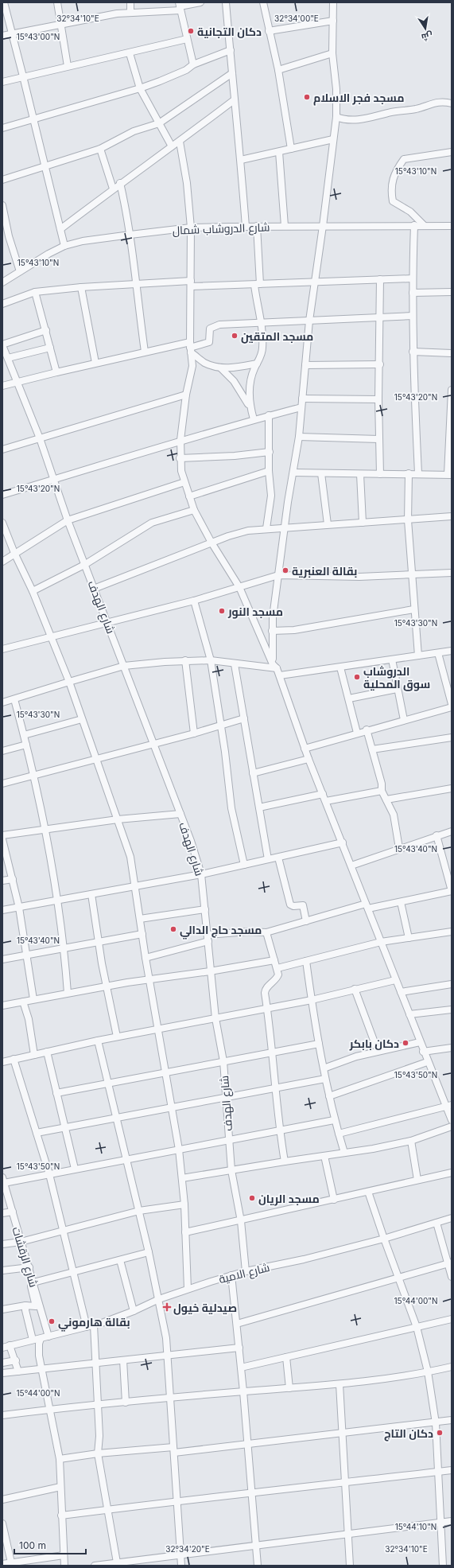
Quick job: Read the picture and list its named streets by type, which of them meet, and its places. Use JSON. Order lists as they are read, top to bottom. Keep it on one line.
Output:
{"streets":{"street":["شارع الدروشاب شمال","شارع الهدف","شارع الرقشات","شارع الامية"]},"crossings":[["شارع الهدف","شارع الامية"],["شارع الرقشات","شارع الامية"]],"places":{"other":["دكان التجانية","مسجد فجر الاسلام","مسجد المتقين","بقالة العنبرية","مسجد النور","الدروشاب سوق المحلية","مسجد حاج الدالي","دكان بابكر","مسجد الريان","بقالة هارموني","دكان التاج"],"health":["صيدلية خيول"]},"scale_bar":"100 m","north":"bottom","coordinates":["32°34'10\"E","32°34'00\"E","15°43'00\"N","15°43'10\"N","15°43'20\"N","15°43'30\"N","15°43'40\"N","15°43'50\"N","15°44'00\"N","15°44'10\"N","32°34'20\"E"]}
